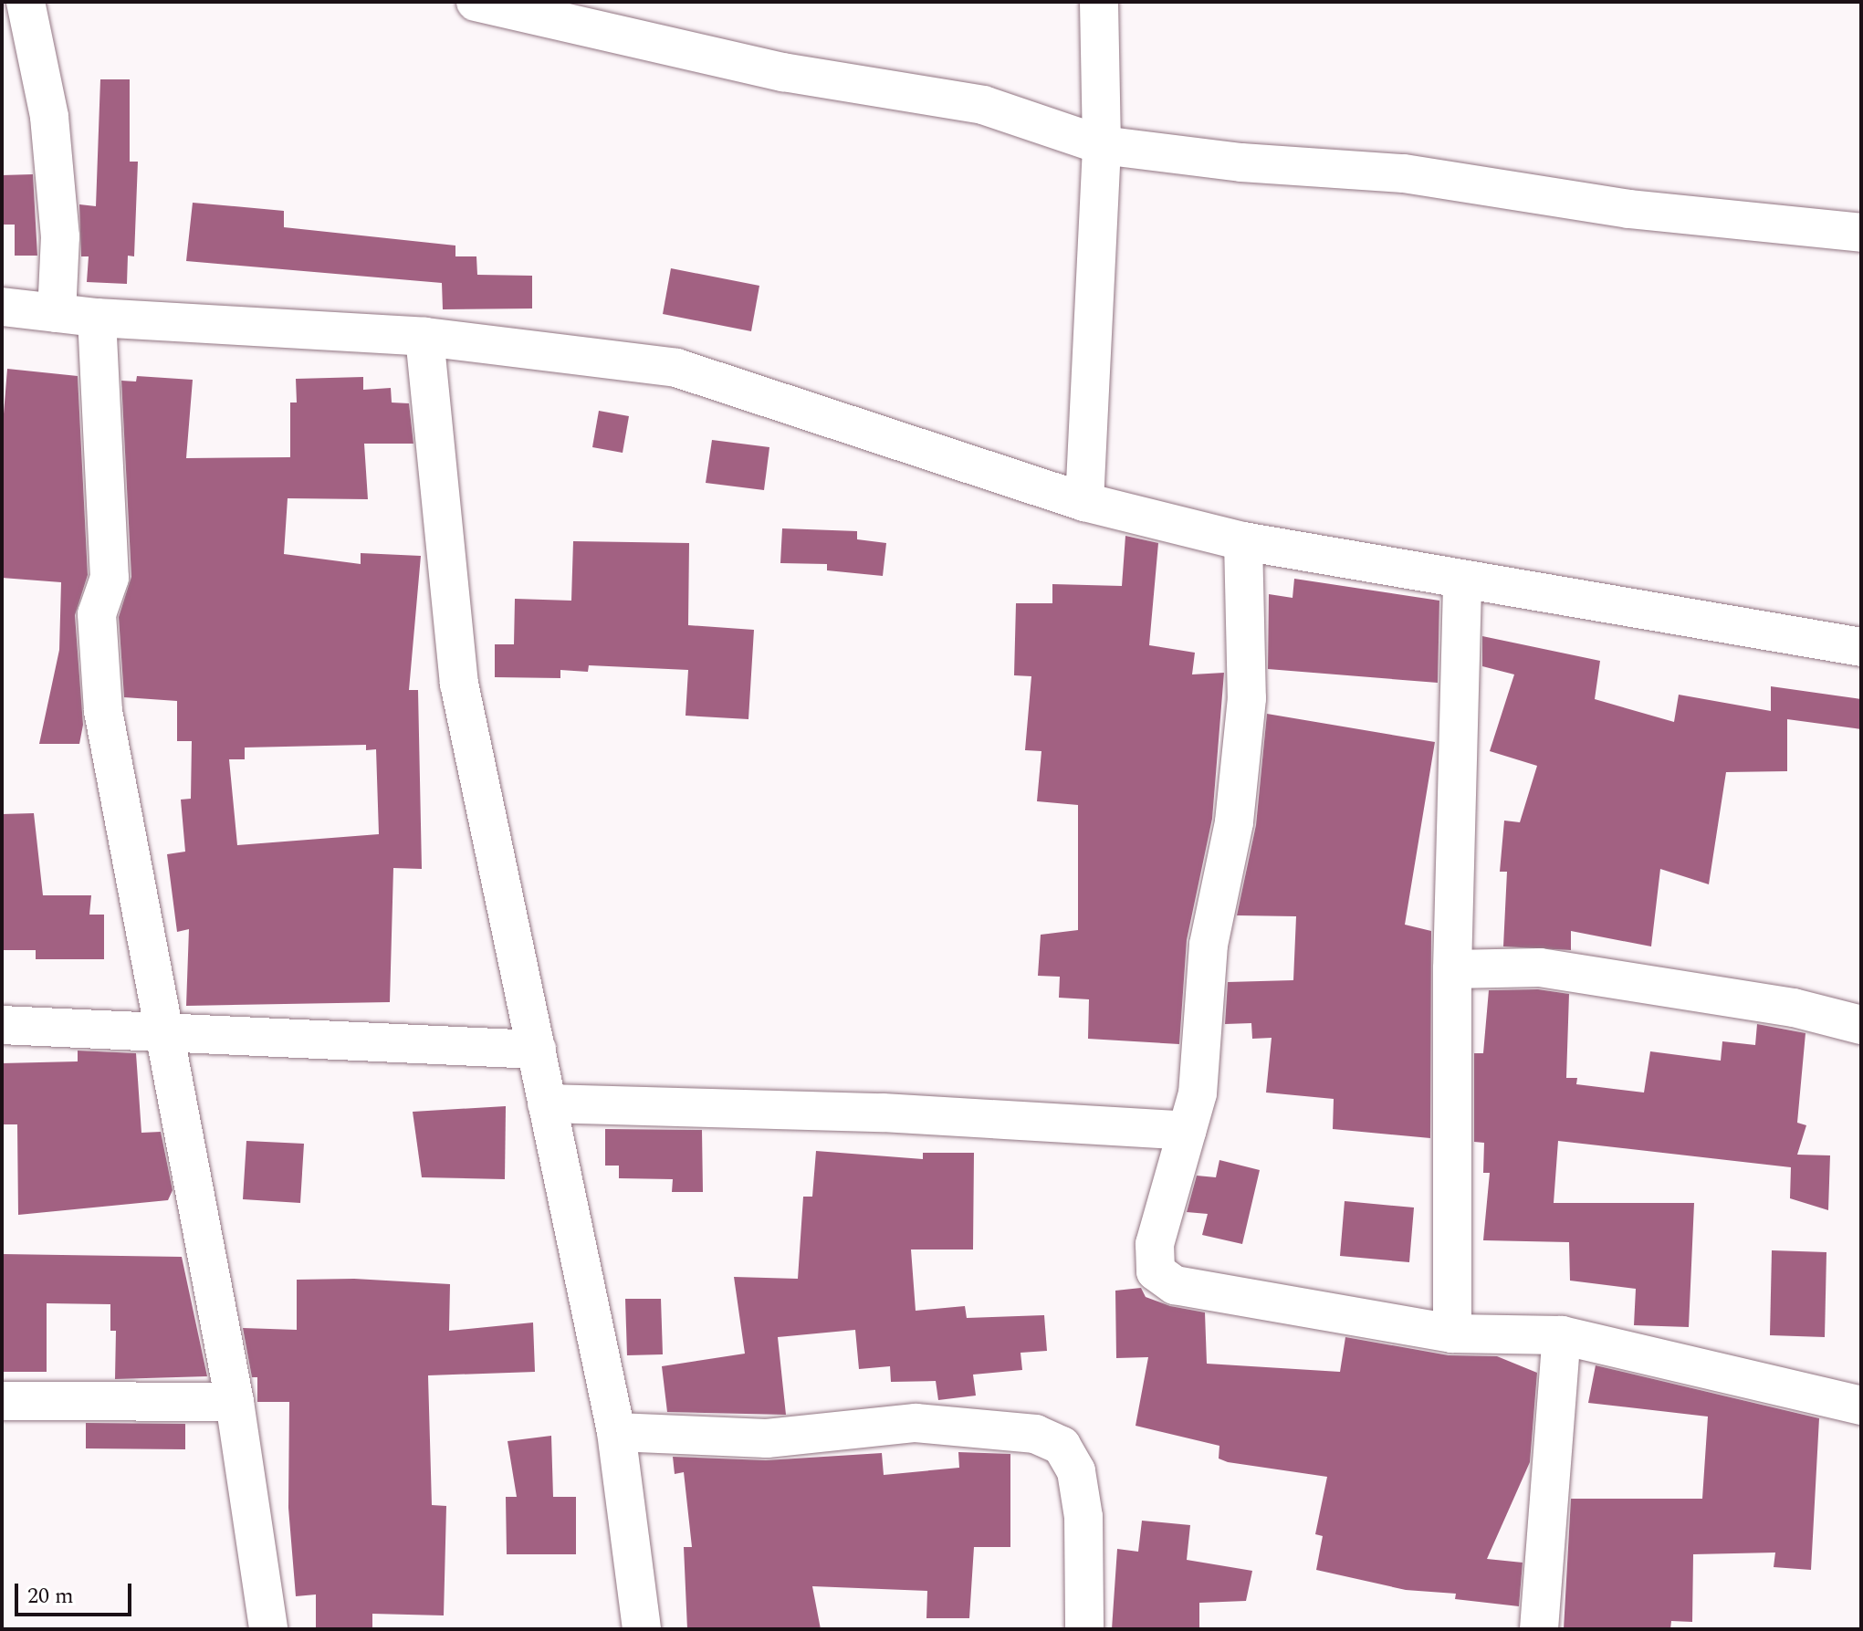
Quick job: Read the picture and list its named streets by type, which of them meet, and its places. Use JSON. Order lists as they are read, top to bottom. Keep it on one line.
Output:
{"scale_bar":"20 m"}
